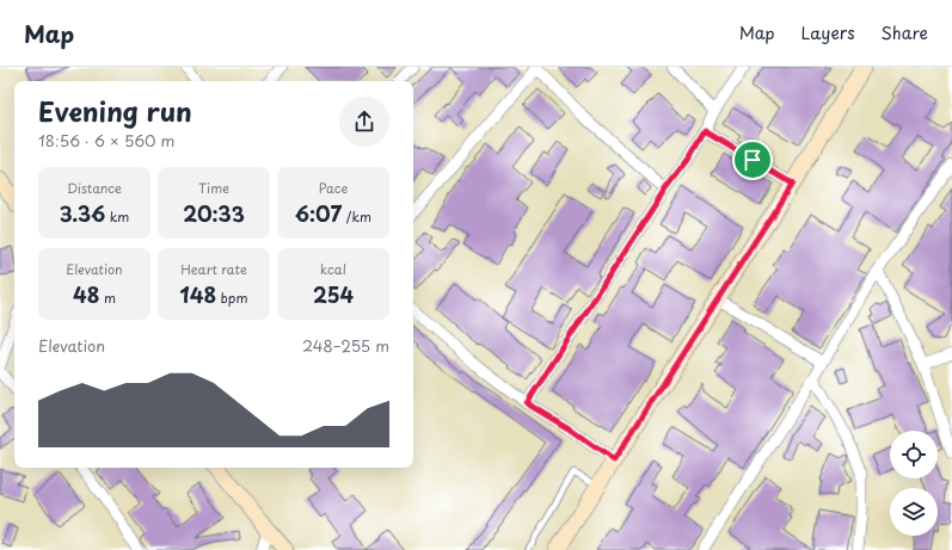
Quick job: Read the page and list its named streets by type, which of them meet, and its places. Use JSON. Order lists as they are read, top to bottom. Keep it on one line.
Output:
{"page":{"header":"Map","nav":["Map","Layers","Share"],"heading":["Evening run","18:56 · 6 × 560 m"],"stats":[["Distance","3.36 km"],["Time","20:33"],["Pace","6:07 /km"],["Elevation","48 m"],["Heart rate","148 bpm"],["kcal","254"]],"chart":["Elevation","248–255 m"]}}
